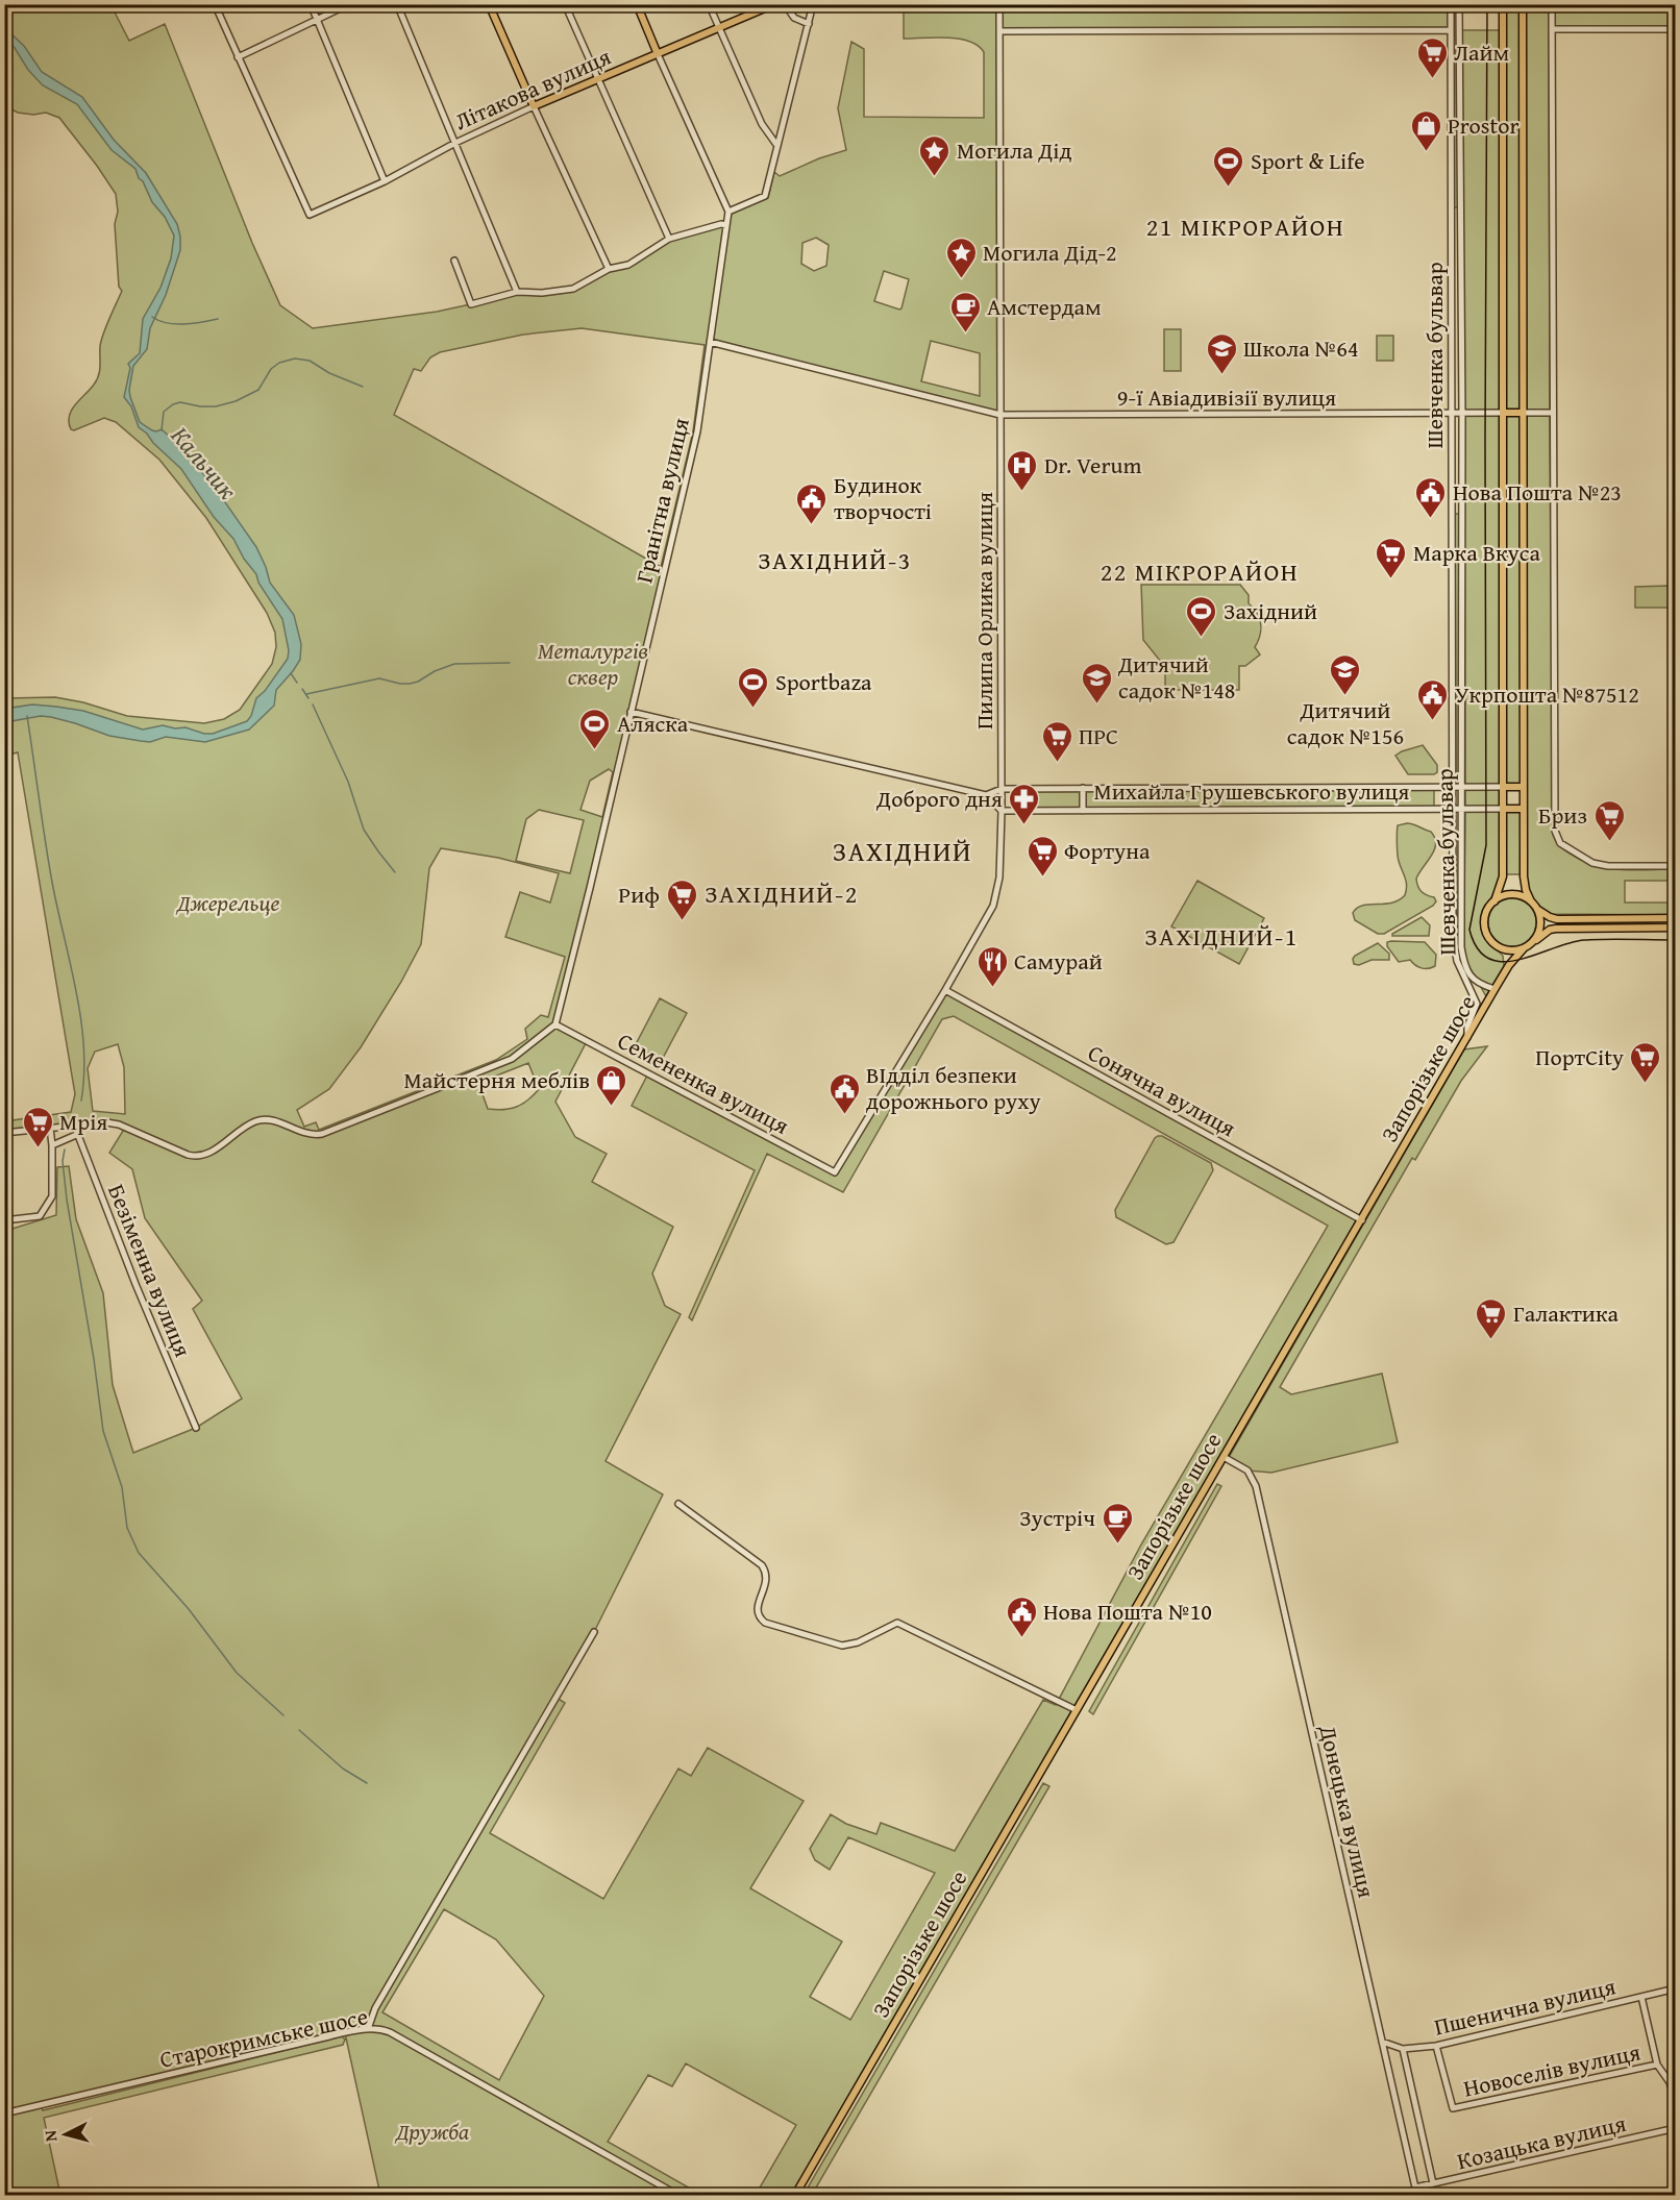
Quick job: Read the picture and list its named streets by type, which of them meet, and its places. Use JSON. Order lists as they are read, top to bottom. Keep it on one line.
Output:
{"streets":{"main road":["Літакова вулиця","Шевченка бульвар","Михайла Грушевського вулиця","Запорізьке шосе"],"street":["9-ї Авіадивізії вулиця","Гранітна вулиця","Пилипа Орлика вулиця","Семененка вулиця","Сонячна вулиця","Безіменна вулиця","Донецька вулиця","Пшенична вулиця","Старокримське шосе","Новоселів вулиця","Козацька вулиця"]},"crossings":[["Шевченка бульвар","9-ї Авіадивізії вулиця"],["Шевченка бульвар","Михайла Грушевського вулиця"],["Шевченка бульвар","Запорізьке шосе"],["9-ї Авіадивізії вулиця","Гранітна вулиця"],["9-ї Авіадивізії вулиця","Пилипа Орлика вулиця"],["Гранітна вулиця","Семененка вулиця"],["Пилипа Орлика вулиця","Михайла Грушевського вулиця"],["Пилипа Орлика вулиця","Семененка вулиця"],["Пилипа Орлика вулиця","Сонячна вулиця"],["Запорізьке шосе","Сонячна вулиця"],["Запорізьке шосе","Донецька вулиця"],["Донецька вулиця","Пшенична вулиця"],["Донецька вулиця","Козацька вулиця"],["Пшенична вулиця","Новоселів вулиця"]],"districts":["21 МІКРОРАЙОН","ЗАХІДНИЙ-3","22 МІКРОРАЙОН","ЗАХІДНИЙ","ЗАХІДНИЙ-2","ЗАХІДНИЙ-1"],"water":["Кальчик"],"parks":["Металургів сквер","Джерельце","Дружба"],"places":{"supermarket":["Лайм","Марка Вкуса","ПРС","Бриз","Фортуна","Риф","ПортCity","Мрія","Галактика"],"shop":["Prostor","Майстерня меблів"],"place":["Могила Дiд","Могила Дiд-2"],"sports":["Sport & Life","Західний","Sportbaza","Аляска"],"cafe":["Амстердам","Зустріч"],"school or university":["Школа №64","Дитячий садок №156","Дитячий садок №148"],"hospital":["Dr. Verum"],"public building":["Нова Пошта №23","Будинок творчості","Укрпошта №87512","ВІдділ безпеки дорожнього руху","Нова Пошта №10"],"pharmacy":["Доброго дня"],"restaurant":["Самурай"]},"north":"left"}
